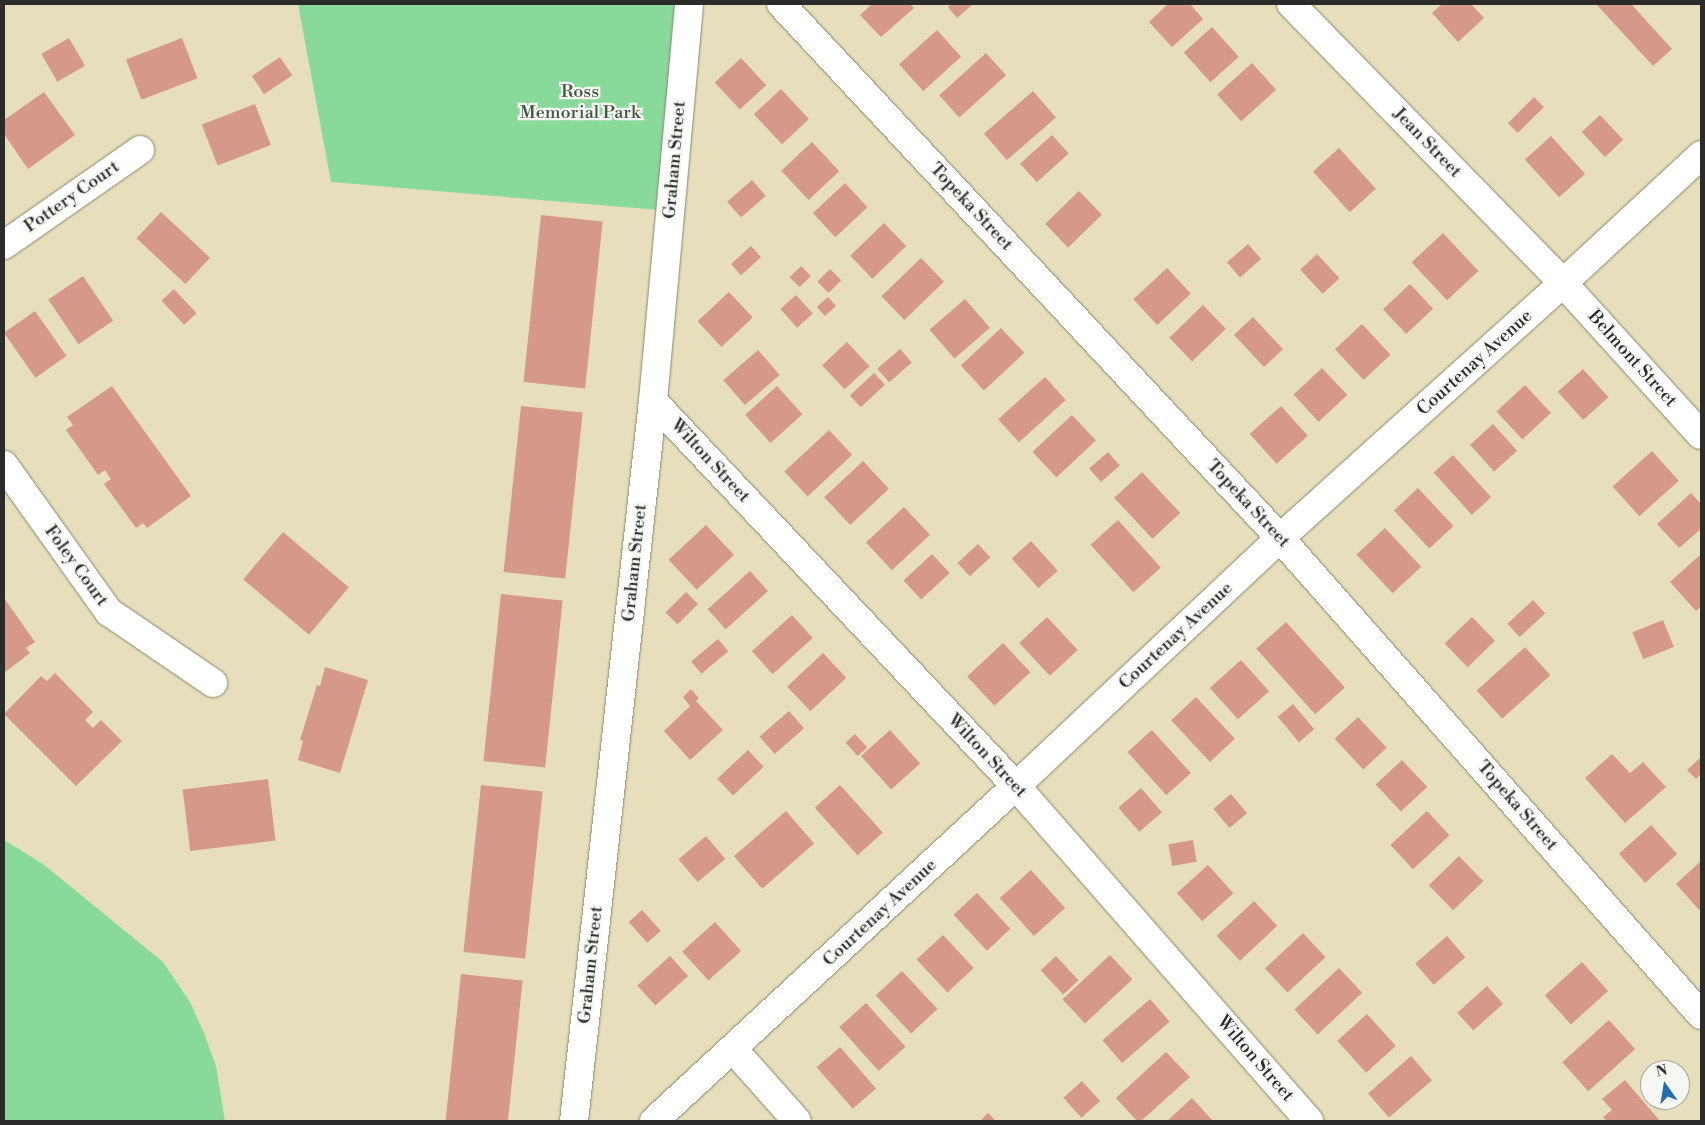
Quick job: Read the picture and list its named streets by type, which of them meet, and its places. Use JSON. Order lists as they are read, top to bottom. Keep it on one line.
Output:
{"streets":{"street":["Jean Street","Graham Street","Pottery Court","Topeka Street","Belmont Street","Courtenay Avenue","Wilton Street","Foley Court"]},"crossings":[["Jean Street","Belmont Street"],["Jean Street","Courtenay Avenue"],["Graham Street","Wilton Street"],["Topeka Street","Courtenay Avenue"],["Belmont Street","Courtenay Avenue"],["Courtenay Avenue","Wilton Street"]],"parks":["Ross Memorial Park"],"north":"top"}
